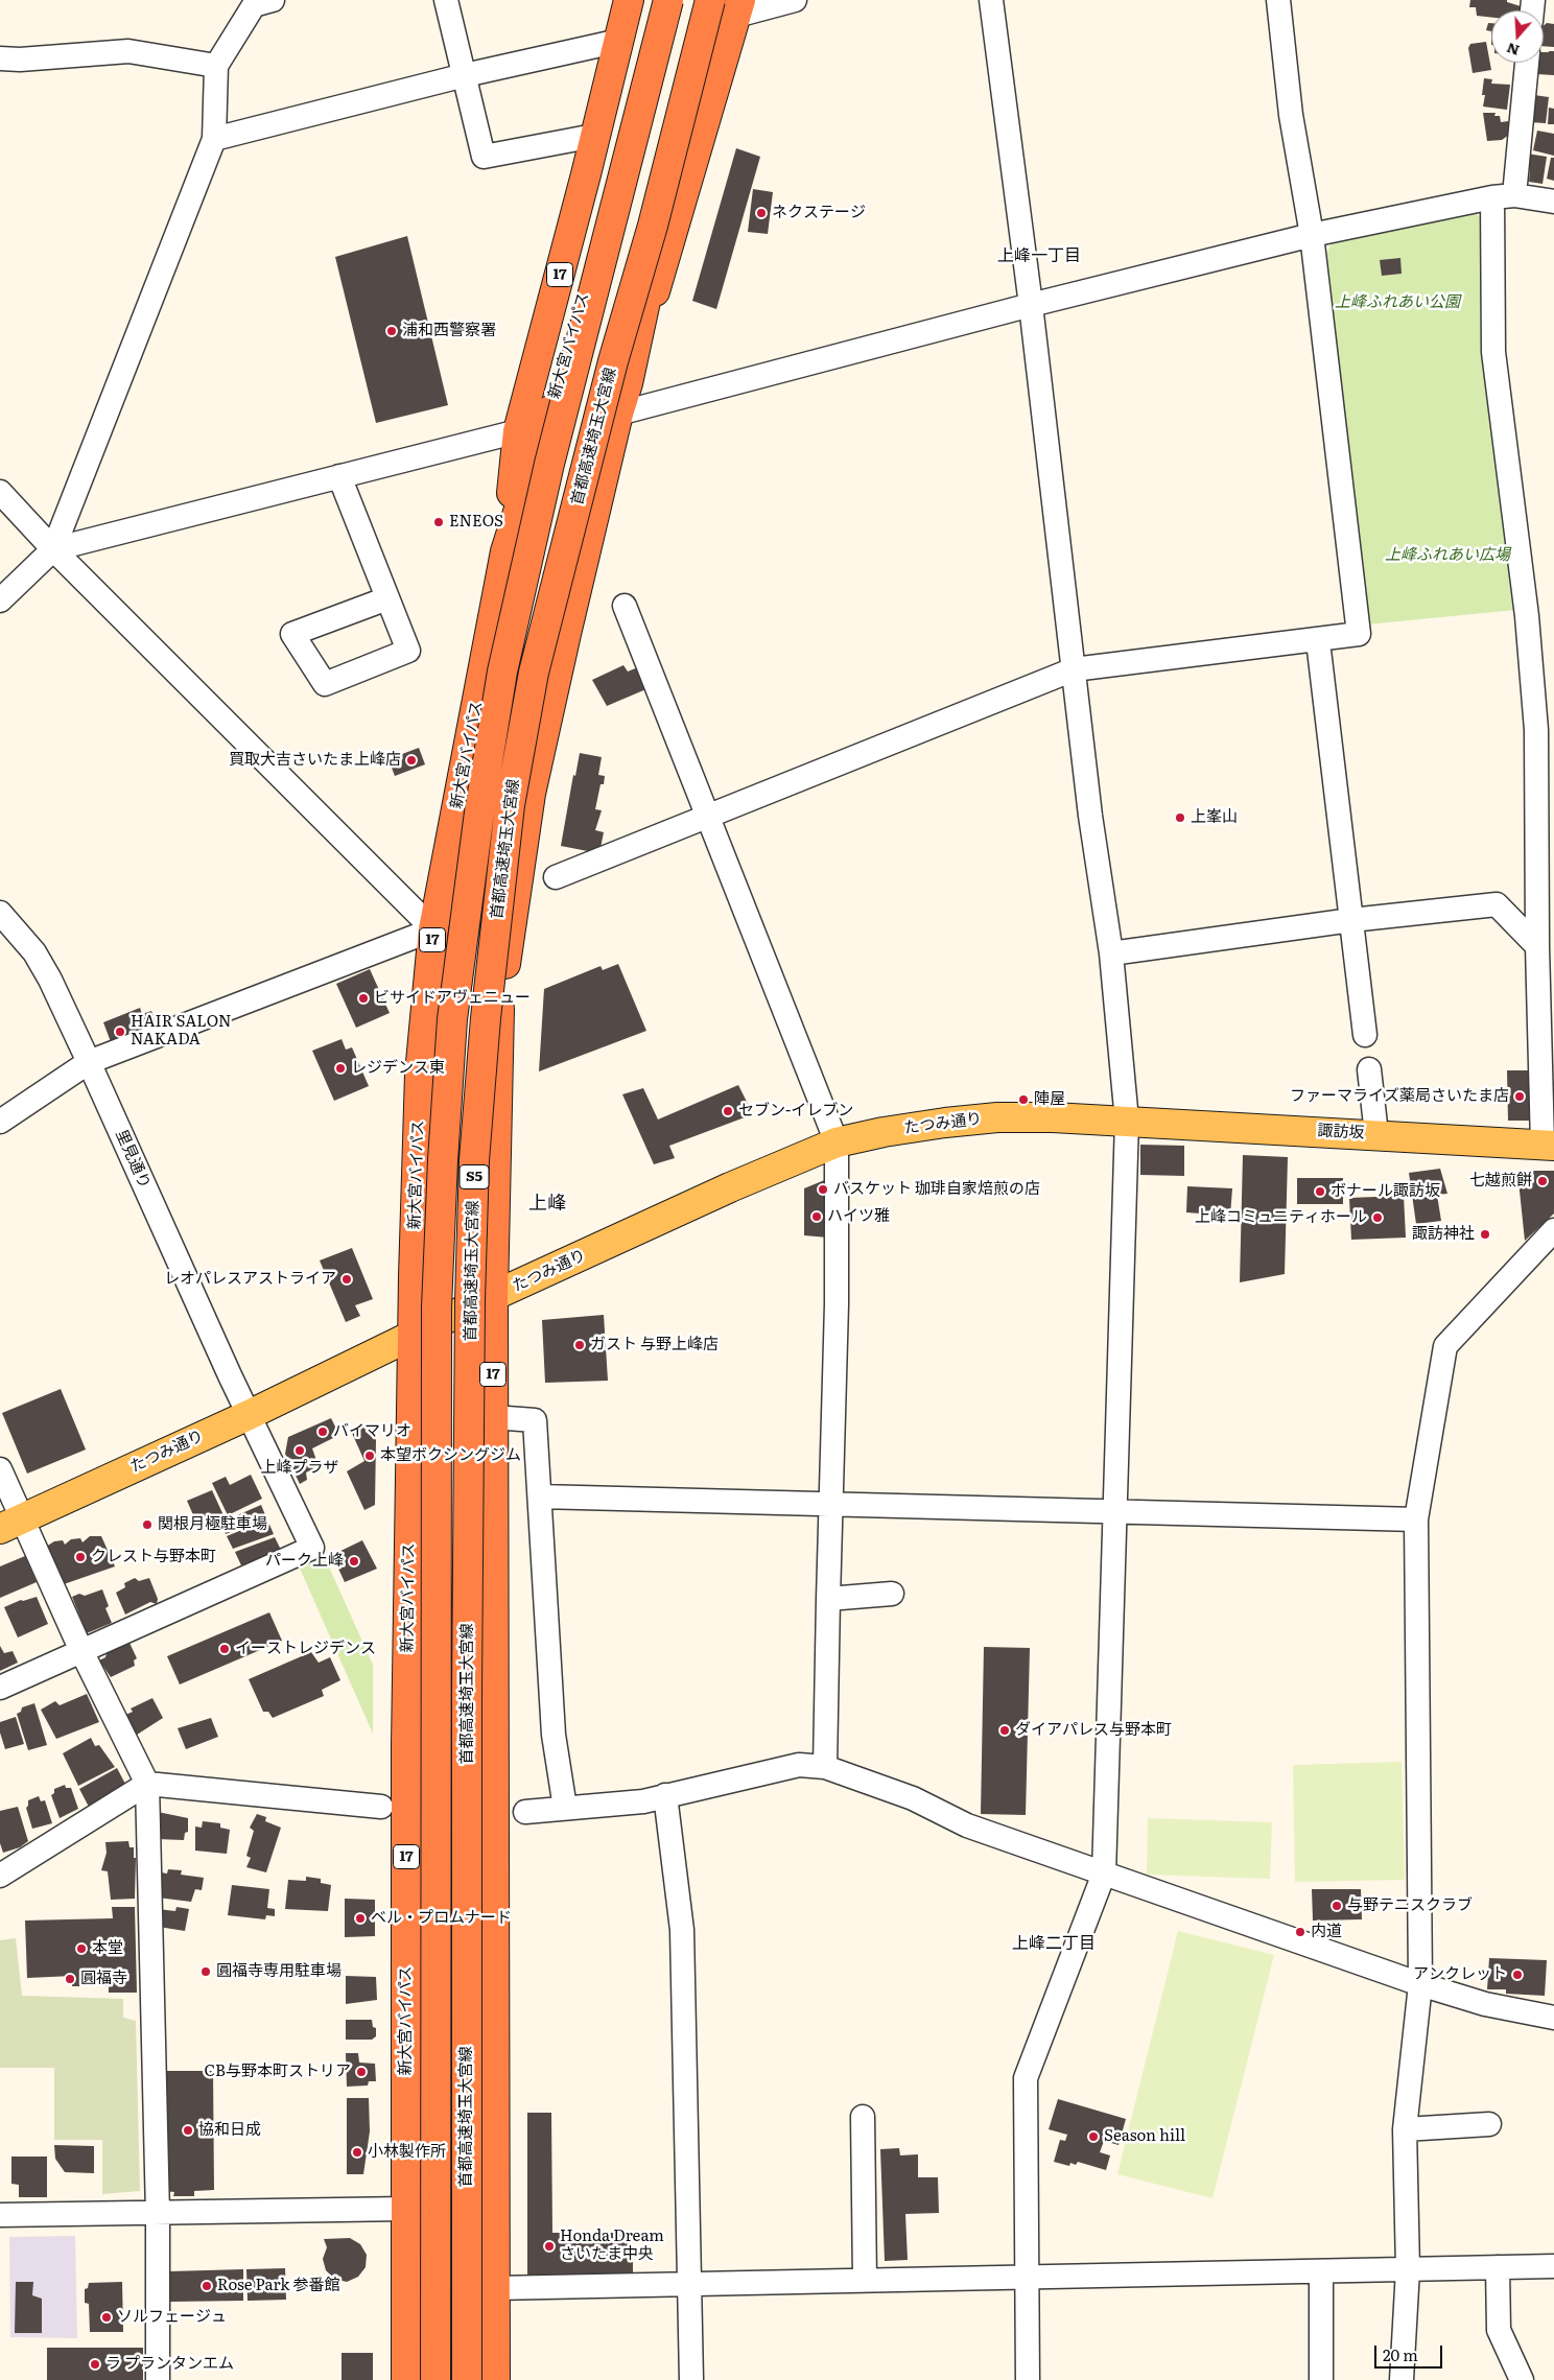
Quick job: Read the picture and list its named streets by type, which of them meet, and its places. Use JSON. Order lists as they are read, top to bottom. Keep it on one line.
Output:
{"streets":{"highway":["17","新大宮バイパス","首都高速埼玉大宮線","S5"],"main road":["たつみ通り","諏訪坂"],"street":["里見通り"]},"crossings":[["17","新大宮バイパス"],["17","首都高速埼玉大宮線"],["17","たつみ通り"],["新大宮バイパス","首都高速埼玉大宮線"],["新大宮バイパス","たつみ通り"],["たつみ通り","諏訪坂"],["たつみ通り","里見通り"]],"districts":["上峰一丁目","上峰","上峰二丁目"],"parks":["上峰ふれあい公園","上峰ふれあい広場"],"places":["ネクステージ","浦和西警察署","ENEOS","買取大吉さいたま上峰店","上峯山","ビサイドアヴェニュー","HAIR SALON NAKADA","レジデンス東","ファーマライズ薬局さいたま店","陣屋","セブン-イレブン","七越煎餅","バスケット 珈琲自家焙煎の店","ボナール諏訪坂","ハイツ雅","上峰コミュニティホール","諏訪神社","レオパレスアストライア","ガスト 与野上峰店","バイマリオ","上峰プラザ","本望ボクシングジム","関根月極駐車場","クレスト与野本町","パーク上峰","イーストレジデンス","ダイアパレス与野本町","与野テニスクラブ","ベル・プロムナード","内道","本堂","圓福寺専用駐車場","アンクレット","圓福寺","CB与野本町ストリア","協和日成","Season hill","小林製作所","Honda Dream さいたま中央","Rose Park 参番館","ソルフェージュ","ラ プランタンエム"],"scale_bar":"20 m","north":"bottom"}
